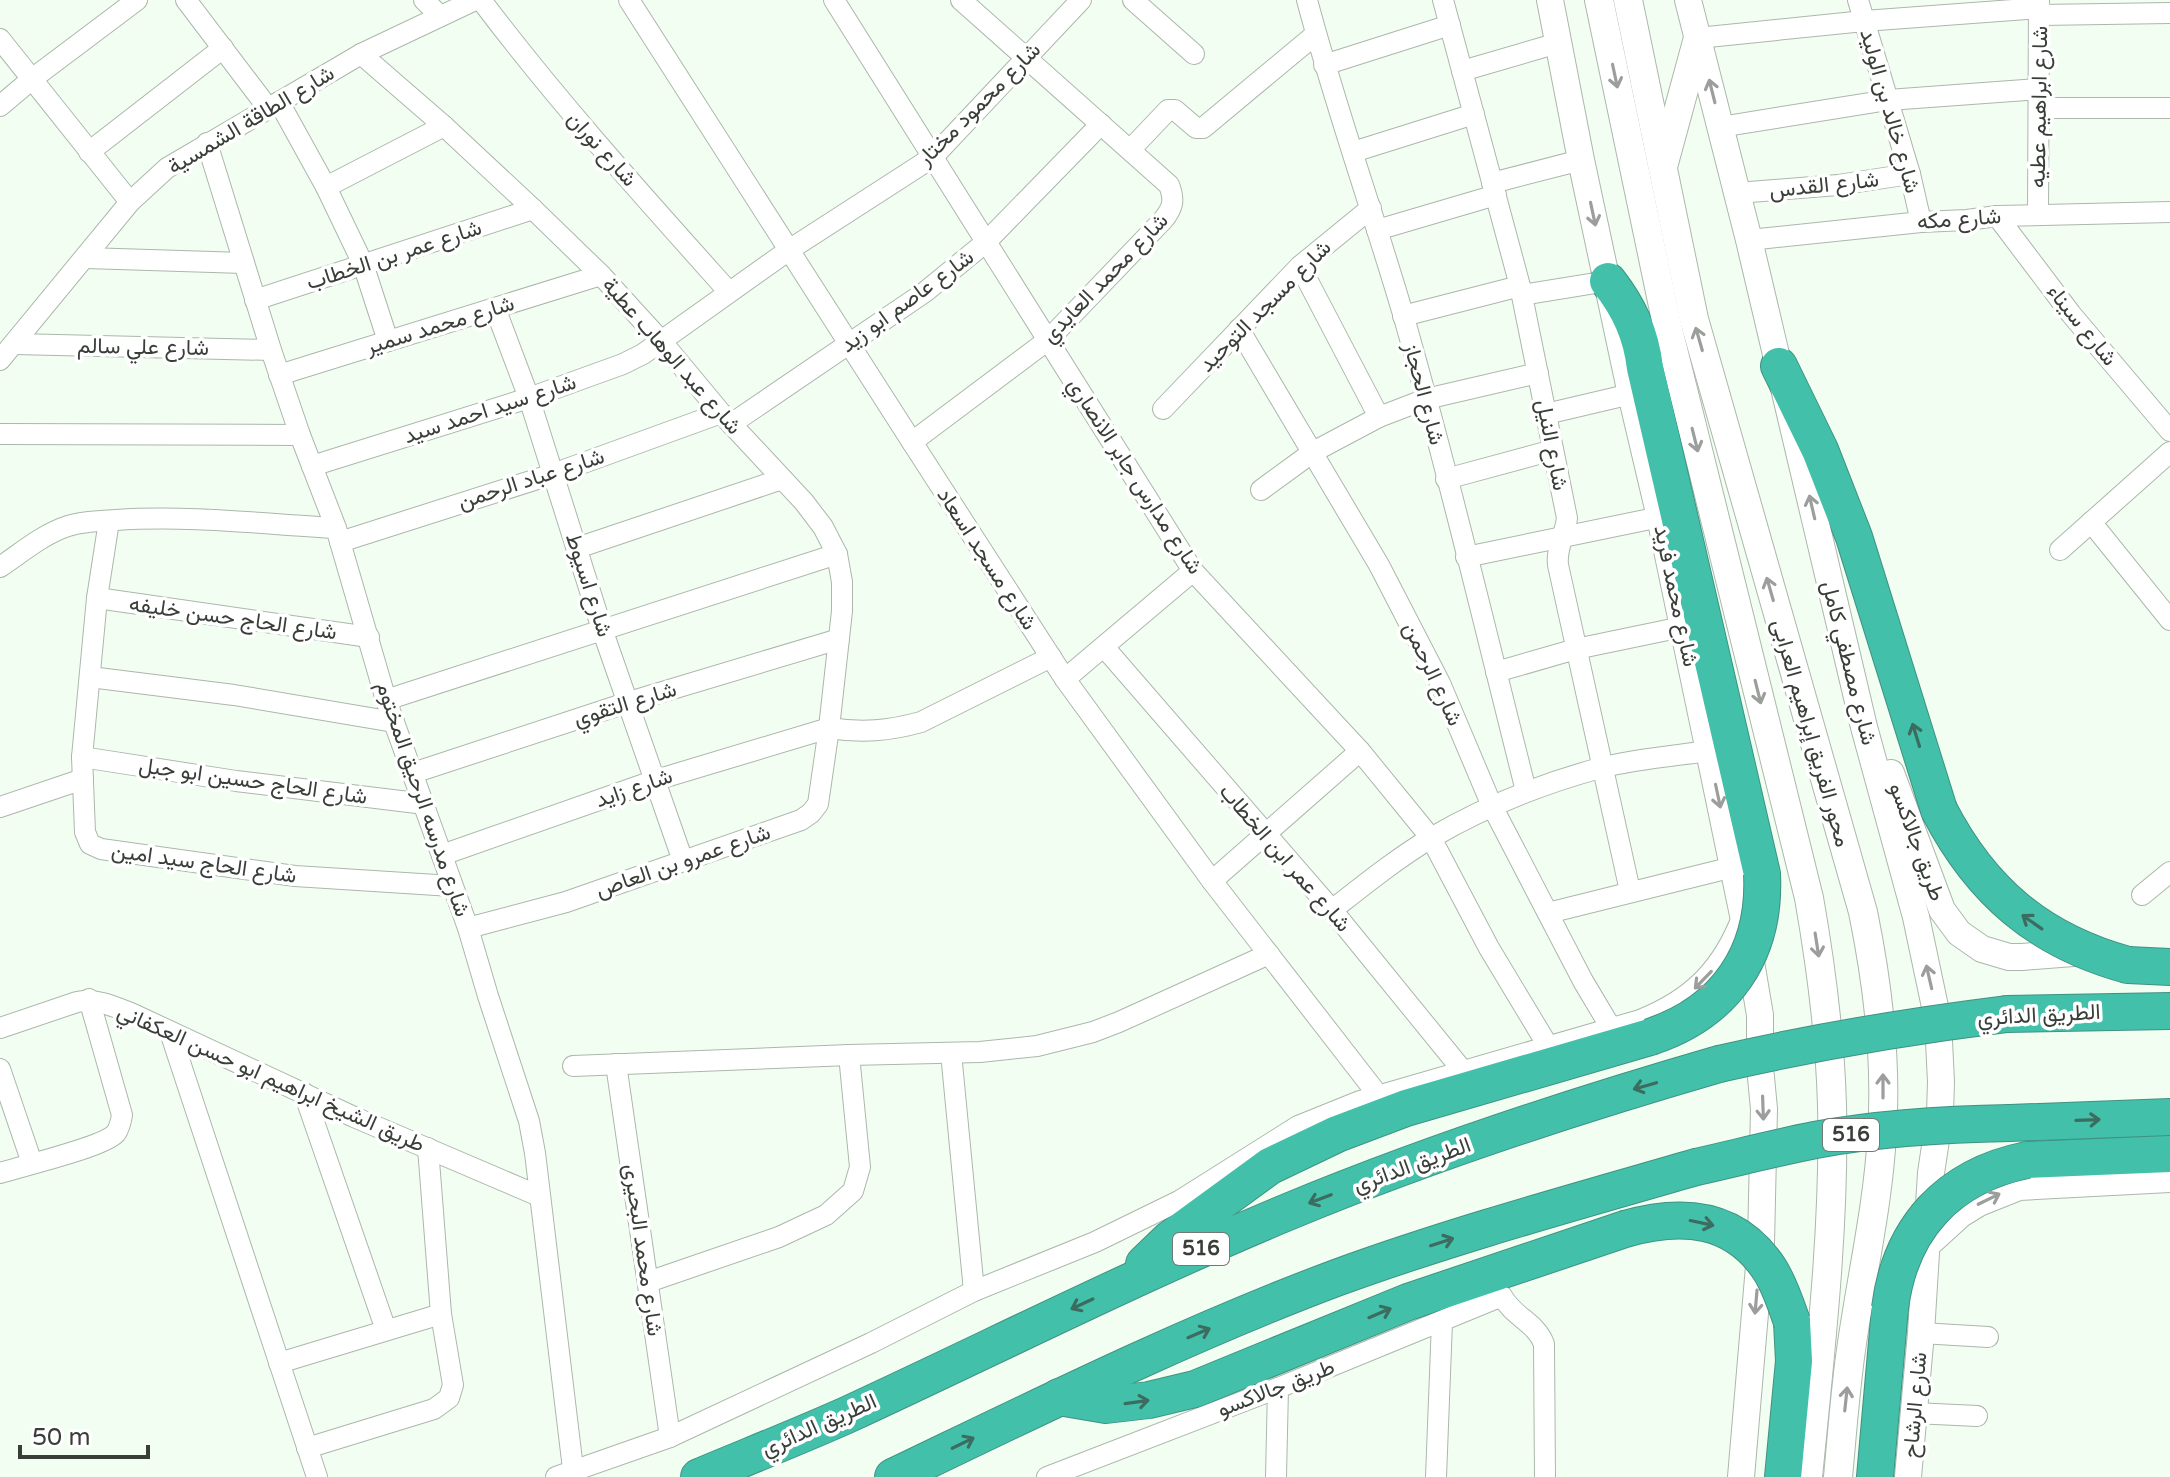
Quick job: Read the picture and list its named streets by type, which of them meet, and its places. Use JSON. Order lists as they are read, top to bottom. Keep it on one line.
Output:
{"streets":{"highway":["الطريق الدائري","516"],"main road":["محور الفريق إبراهيم العرابى"],"street":["شارع محمود مختار","شارع ابراهيم عطيه","شارع خالد بن الوليد","شارع الطاقة الشمسية","شارع نوران","شارع القدس","شارع مكه","شارع عمر بن الخطاب","شارع محمد العايدي","شارع عاصم ابو زيد","شارع مسجد التوحيد","شارع محمد سمير","شارع سيناء","شارع علي سالم","شارع عبد الوهاب عطية","شارع الحجاز","شارع سيد احمد سيد","شارع النيل","شارع مدارس جابر الانصاري","شارع عباد الرحمن","شارع مسجد اسعاد","شارع اسيوط","شارع محمد فريد","شارع الحاج حسن خليفه","شارع مصطفي كامل","شارع الرحمن","شارع التقوي","شارع الحاج حسين ابو جبل","شارع زايد","شارع مدرسه الرحيق المختوم","طريق جالاكسو","شارع عمر ابن الخطاب","شارع عمرو بن العاص","شارع الحاج سيد امين","طريق الشيخ ابراهيم ابو حسن العكفاني","شارع محمد البحيرى","شارع الرشاح"]},"crossings":[["شارع محمود مختار","شارع نوران"],["شارع محمود مختار","شارع محمد العايدي"],["شارع محمود مختار","شارع سيد احمد سيد"],["شارع محمود مختار","شارع مدارس جابر الانصاري"],["شارع محمود مختار","شارع مسجد اسعاد"],["شارع ابراهيم عطيه","شارع مكه"],["شارع خالد بن الوليد","شارع القدس"],["شارع خالد بن الوليد","شارع مكه"],["شارع الطاقة الشمسية","شارع نوران"],["شارع الطاقة الشمسية","شارع علي سالم"],["شارع الطاقة الشمسية","شارع عبد الوهاب عطية"],["شارع الطاقة الشمسية","شارع مدرسه الرحيق المختوم"],["شارع نوران","شارع سيد احمد سيد"],["شارع القدس","شارع مصطفي كامل"],["شارع مكه","شارع سيناء"],["شارع مكه","شارع مصطفي كامل"],["شارع عمر بن الخطاب","شارع عبد الوهاب عطية"],["شارع عمر بن الخطاب","شارع مدرسه الرحيق المختوم"],["شارع محمد العايدي","شارع عاصم ابو زيد"],["شارع محمد العايدي","شارع مدارس جابر الانصاري"],["شارع محمد العايدي","شارع مسجد اسعاد"],["شارع عاصم ابو زيد","شارع عبد الوهاب عطية"],["شارع عاصم ابو زيد","شارع مدارس جابر الانصاري"],["شارع عاصم ابو زيد","شارع عباد الرحمن"],["شارع عاصم ابو زيد","شارع مسجد اسعاد"],["شارع مسجد التوحيد","شارع الحجاز"],["شارع مسجد التوحيد","شارع الرحمن"],["شارع محمد سمير","شارع عبد الوهاب عطية"],["شارع محمد سمير","شارع اسيوط"],["شارع محمد سمير","شارع مدرسه الرحيق المختوم"],["شارع علي سالم","شارع مدرسه الرحيق المختوم"],["شارع عبد الوهاب عطية","شارع سيد احمد سيد"],["شارع عبد الوهاب عطية","شارع عباد الرحمن"],["شارع عبد الوهاب عطية","شارع التقوي"],["شارع عبد الوهاب عطية","شارع زايد"],["شارع عبد الوهاب عطية","شارع عمرو بن العاص"],["شارع سيد احمد سيد","شارع اسيوط"],["شارع سيد احمد سيد","شارع مدرسه الرحيق المختوم"],["شارع عباد الرحمن","شارع اسيوط"],["شارع عباد الرحمن","شارع مدرسه الرحيق المختوم"],["شارع اسيوط","شارع التقوي"],["شارع اسيوط","شارع زايد"],["شارع اسيوط","شارع عمرو بن العاص"],["شارع الحاج حسن خليفه","شارع مدرسه الرحيق المختوم"],["شارع الحاج حسن خليفه","شارع الحاج سيد امين"],["شارع مصطفي كامل","طريق جالاكسو"],["شارع مصطفي كامل","شارع الرشاح"],["شارع التقوي","شارع مدرسه الرحيق المختوم"],["شارع الحاج حسين ابو جبل","شارع مدرسه الرحيق المختوم"],["شارع الحاج حسين ابو جبل","شارع الحاج سيد امين"],["شارع زايد","شارع مدرسه الرحيق المختوم"],["شارع زايد","شارع عمرو بن العاص"],["شارع مدرسه الرحيق المختوم","شارع عمرو بن العاص"],["شارع مدرسه الرحيق المختوم","شارع الحاج سيد امين"],["شارع مدرسه الرحيق المختوم","طريق الشيخ ابراهيم ابو حسن العكفاني"]],"one_way":["شارع محمد فريد","شارع مصطفي كامل"],"scale_bar":"50 m"}
